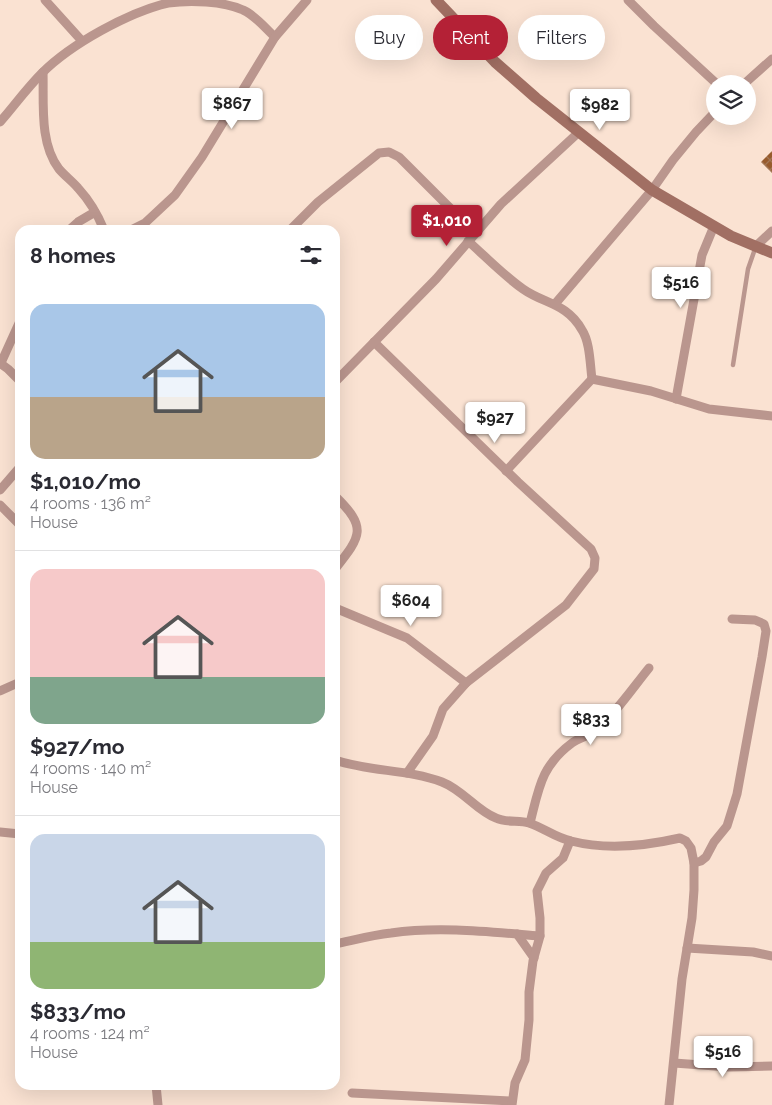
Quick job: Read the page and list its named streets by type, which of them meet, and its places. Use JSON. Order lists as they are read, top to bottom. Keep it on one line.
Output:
{"page":{"chip":["Buy","Rent","Filters"],"price":["$867","$982","$1,010","$516","$927","$604","$833","$516"],"heading":"8 homes","list":[{"name":"$1,010/mo","note":"4 rooms · 136 m² · House"},{"name":"$927/mo","note":"4 rooms · 140 m² · House"},{"name":"$833/mo","note":"4 rooms · 124 m² · House"}]}}
